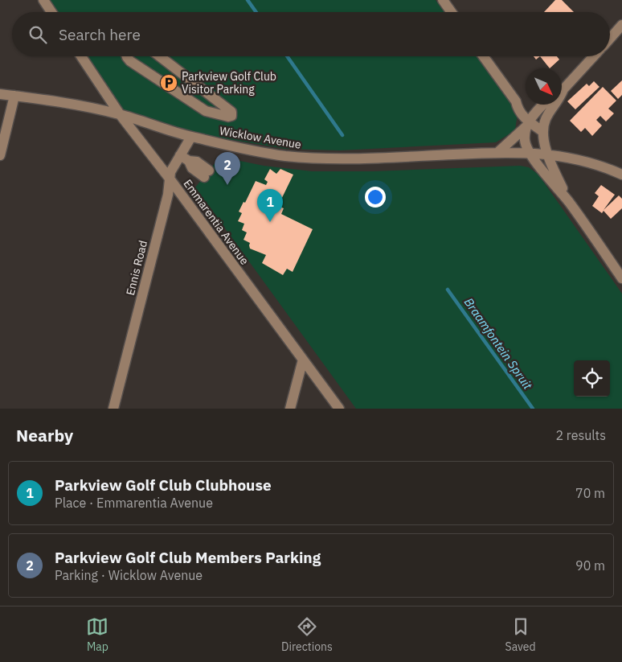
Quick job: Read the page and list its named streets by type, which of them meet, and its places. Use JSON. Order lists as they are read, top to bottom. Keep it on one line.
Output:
{"streets":{"street":["Wicklow Avenue","Emmarentia Avenue","Ennis Road"]},"crossings":[["Wicklow Avenue","Emmarentia Avenue"],["Wicklow Avenue","Ennis Road"],["Emmarentia Avenue","Ennis Road"]],"water":["Braamfontein Spruit"],"places":{"parking":["Parkview Golf Club Visitor Parking"]},"north":"bottom right","page":{"search":"Search here","pins":["2","1"],"heading":["Nearby","2 results"],"list":[{"mark":"1","name":"Parkview Golf Club Clubhouse","note":"Place · Emmarentia Avenue","value":"70 m"},{"mark":"2","name":"Parkview Golf Club Members Parking","note":"Parking · Wicklow Avenue","value":"90 m"}],"nav":["Map","Directions","Saved"]}}
